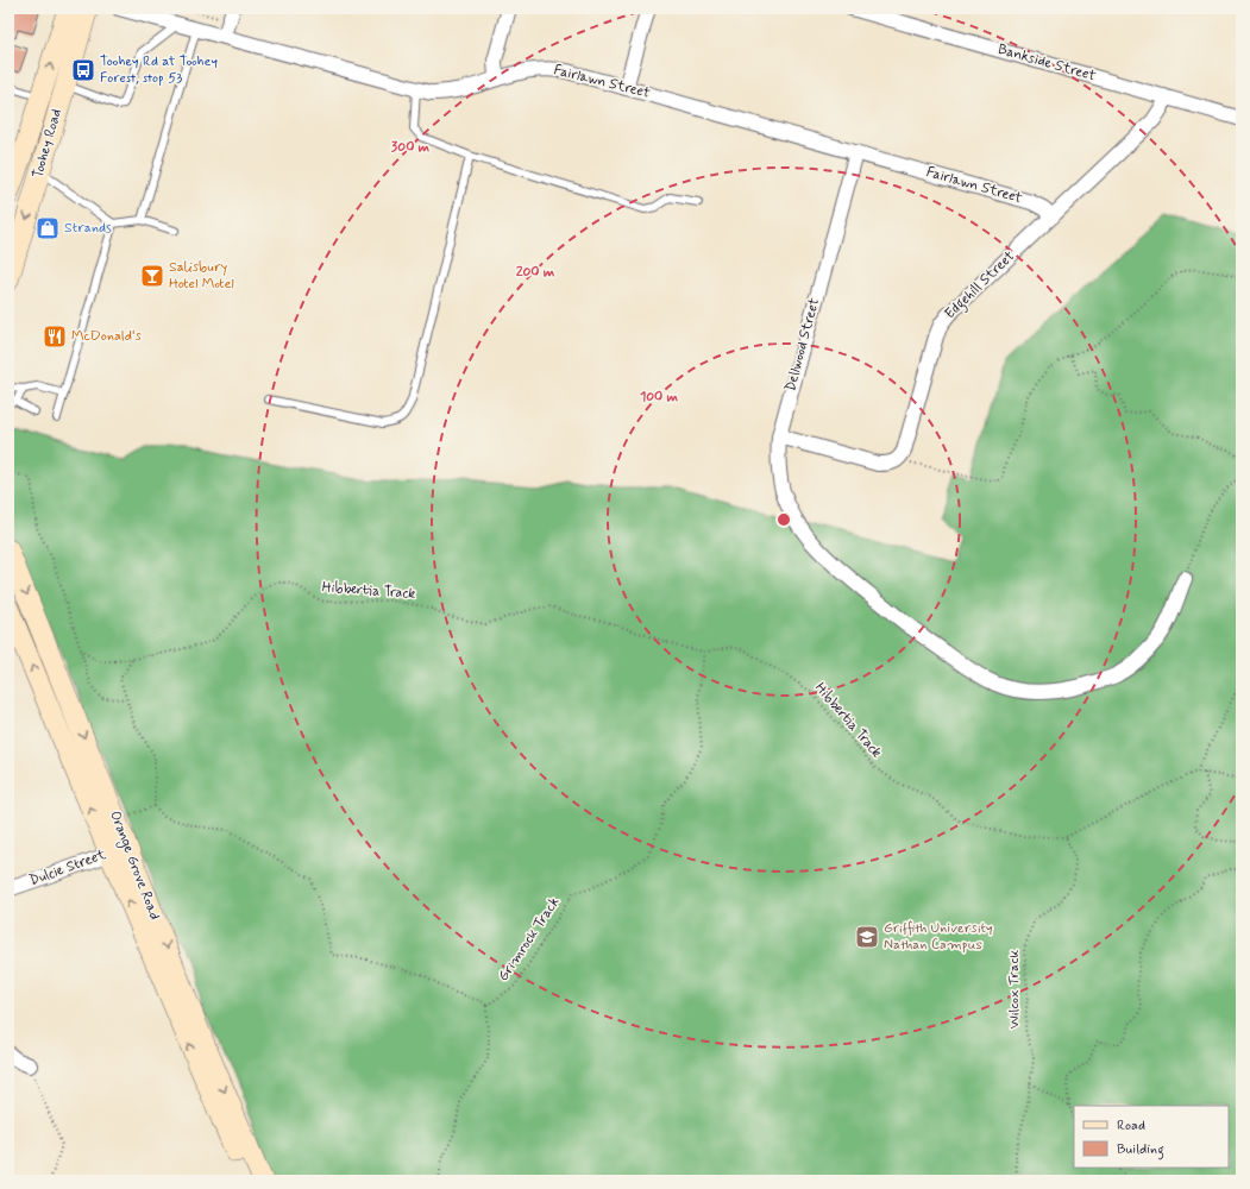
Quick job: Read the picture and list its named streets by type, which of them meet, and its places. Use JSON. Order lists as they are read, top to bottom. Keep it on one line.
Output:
{"streets":{"main road":["Toohey Road","Orange Grove Road"],"street":["Bankside Street","Fairlawn Street","Edgehill Street","Dellwood Street","Dulcie Street"],"path":["Hibbertia Track","Grimrock Track","Wilcox Track"]},"crossings":[["Bankside Street","Edgehill Street"],["Fairlawn Street","Edgehill Street"],["Fairlawn Street","Dellwood Street"],["Hibbertia Track","Grimrock Track"],["Hibbertia Track","Wilcox Track"],["Orange Grove Road","Dulcie Street"]],"places":{"bus stop":["Toohey Rd at Toohey Forest, stop 53"],"shop":["Strands"],"bar":["Salisbury Hotel Motel"],"restaurant":["McDonald's"],"school or university":["Griffith University Nathan Campus"]},"legend":["Road","Building"],"rings":["300 m","200 m","100 m"]}
